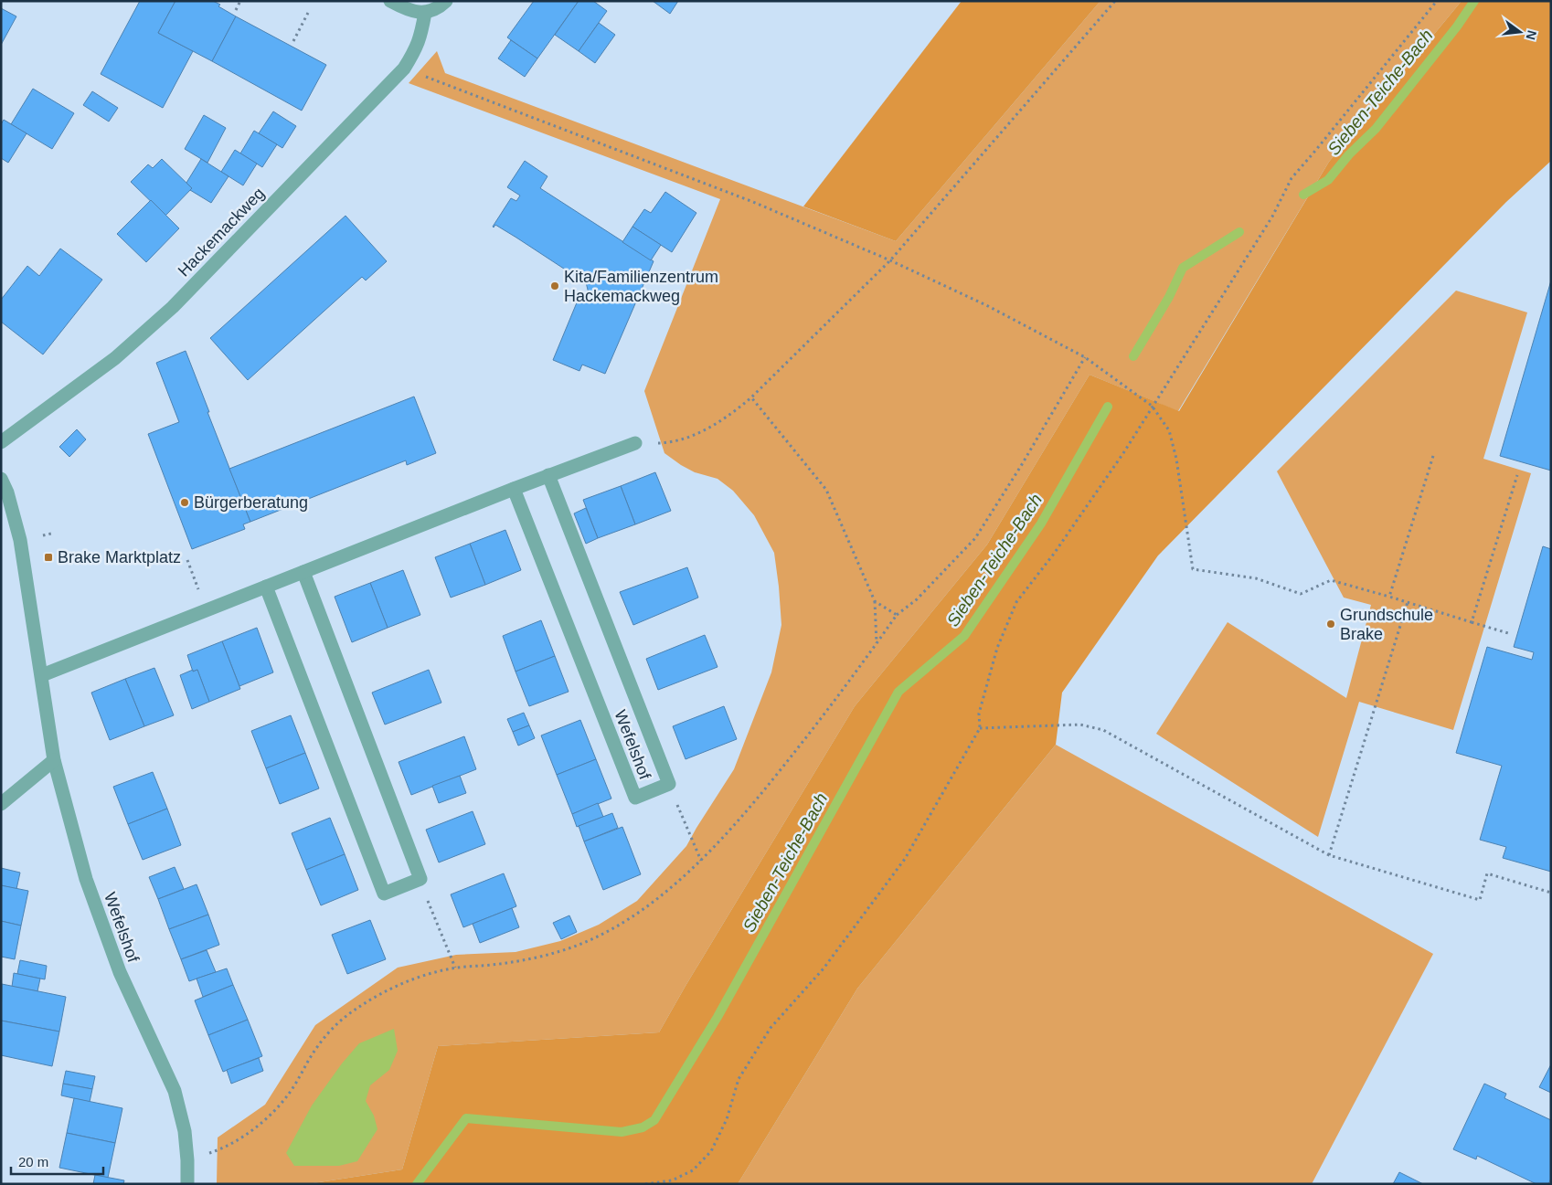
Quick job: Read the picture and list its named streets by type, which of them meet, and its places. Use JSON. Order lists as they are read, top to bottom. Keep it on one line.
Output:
{"streets":{"street":["Hackemackweg","Wefelshof"]},"water":["Sieben-Teiche-Bach"],"places":{"other":["Kita/Familienzentrum Hackemackweg","Bürgerberatung","Grundschule Brake"],"transit":["Brake Marktplatz"]},"scale_bar":"20 m","north":"right"}
